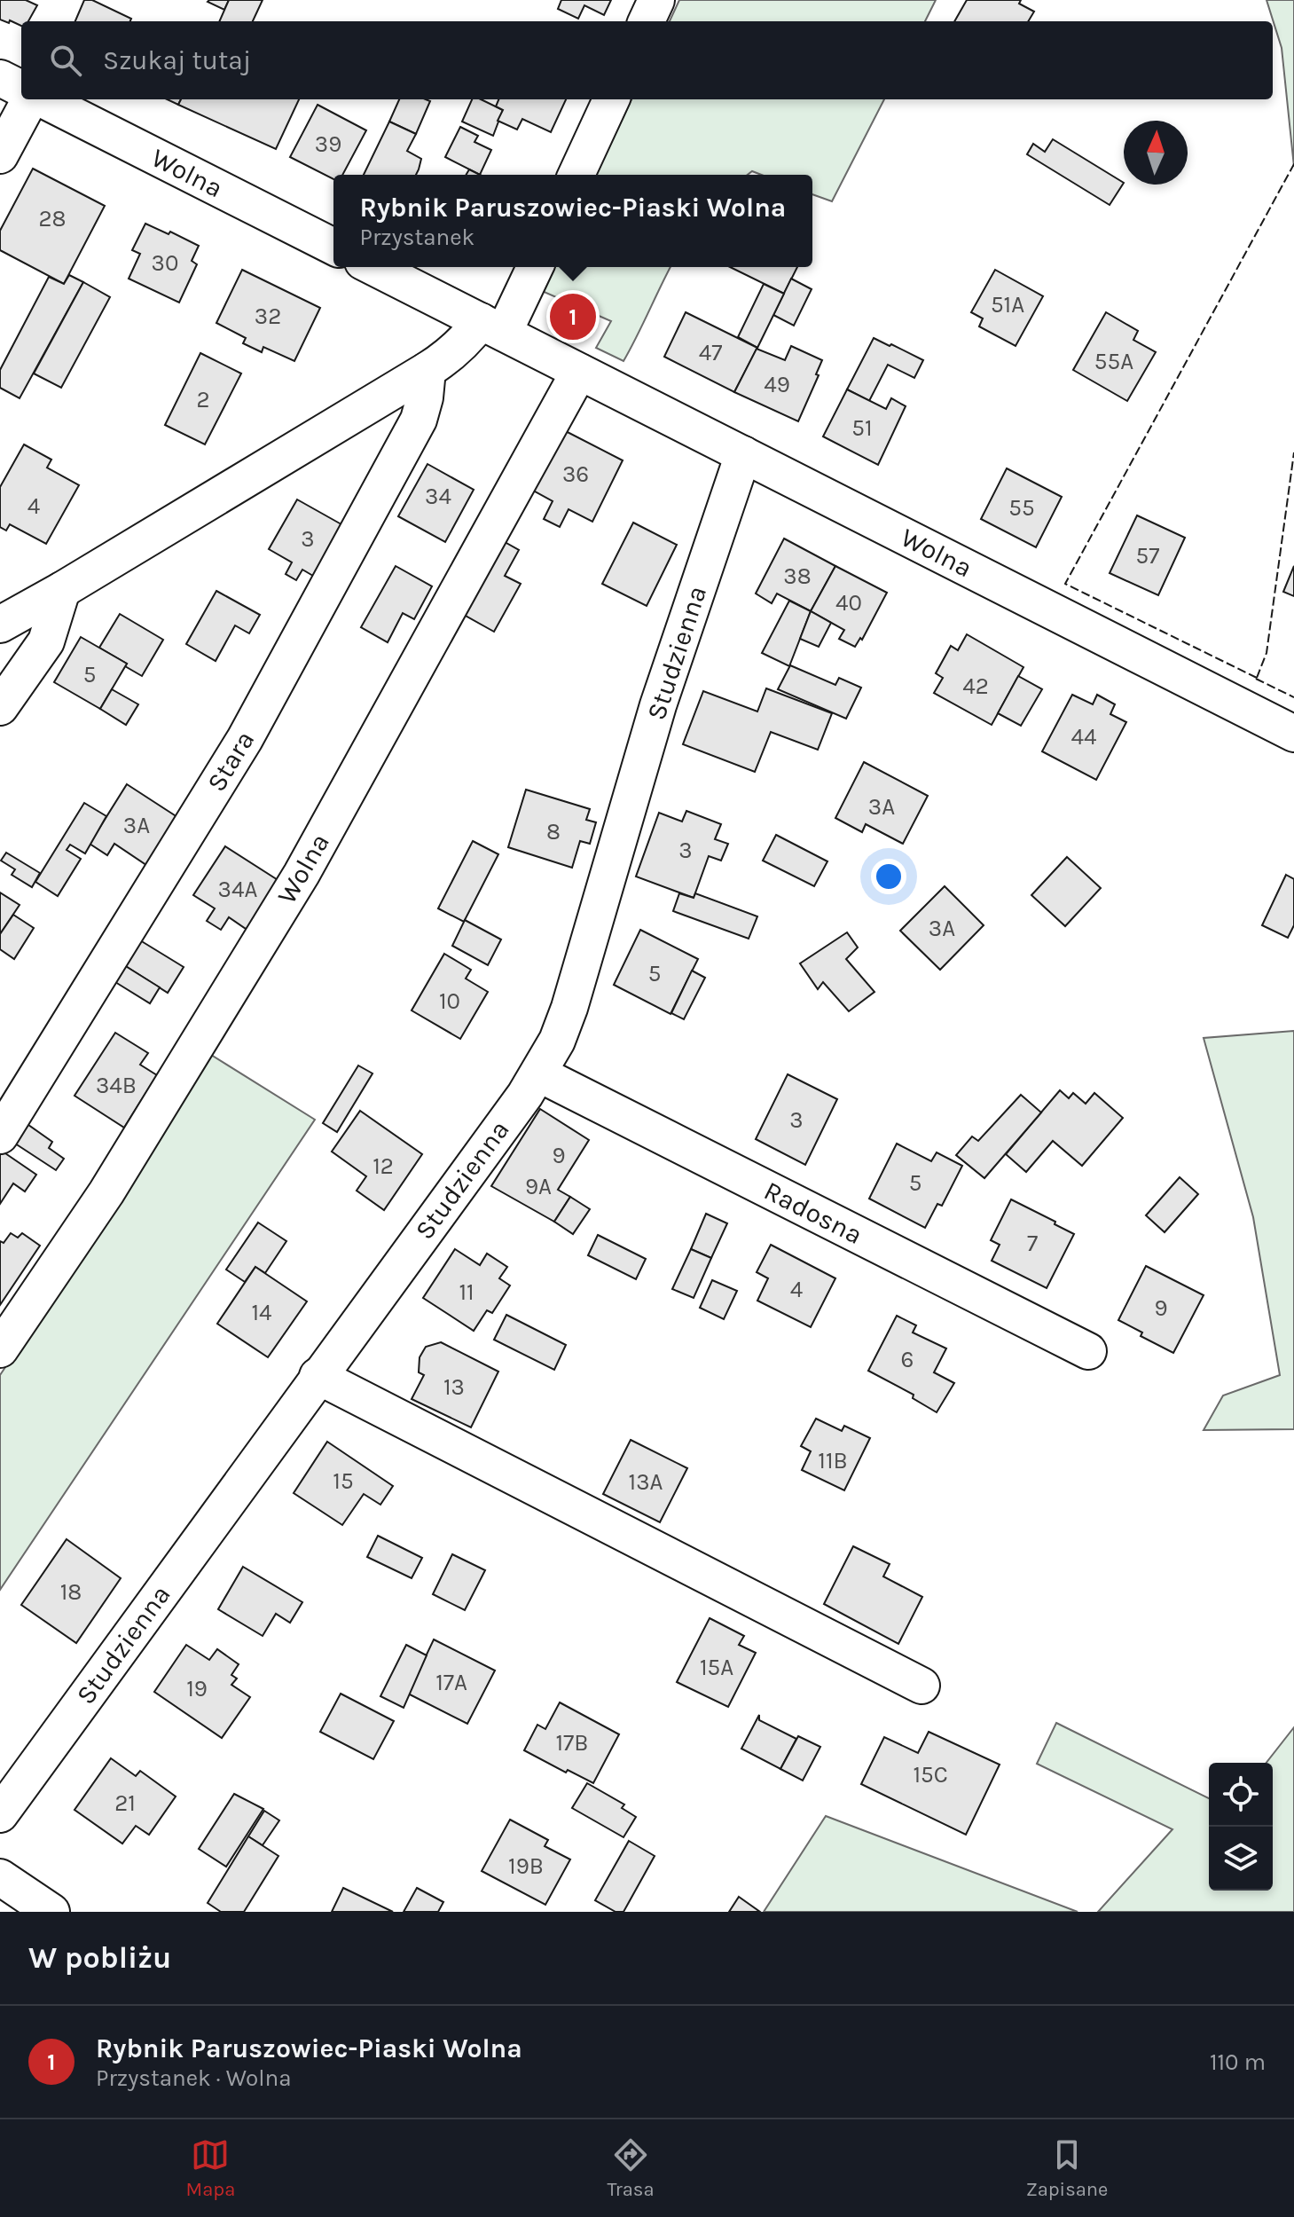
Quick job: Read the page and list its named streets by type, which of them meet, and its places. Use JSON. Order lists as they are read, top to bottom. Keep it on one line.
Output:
{"streets":{"street":["Wolna","Studzienna","Stara","Radosna"]},"crossings":[["Wolna","Studzienna"],["Studzienna","Radosna"]],"house_numbers":["39","28","30","51A","32","47","55A","49","2","51","36","34","4","55","3","57","38","40","5","42","44","3A","3A","8","3","34A","3A","5","10","34B","3","9","12","5","9A","7","4","11","9","14","6","13","11B","15","13A","18","15A","17A","19","17B","15C","21","19B"],"north":"top","page":{"search":"Szukaj tutaj","popup":["Rybnik Paruszowiec-Piaski Wolna","Przystanek"],"pins":"1","heading":"W pobliżu","list":[{"mark":"1","name":"Rybnik Paruszowiec-Piaski Wolna","note":"Przystanek · Wolna","value":"110 m"}],"nav":["Mapa","Trasa","Zapisane"]}}
